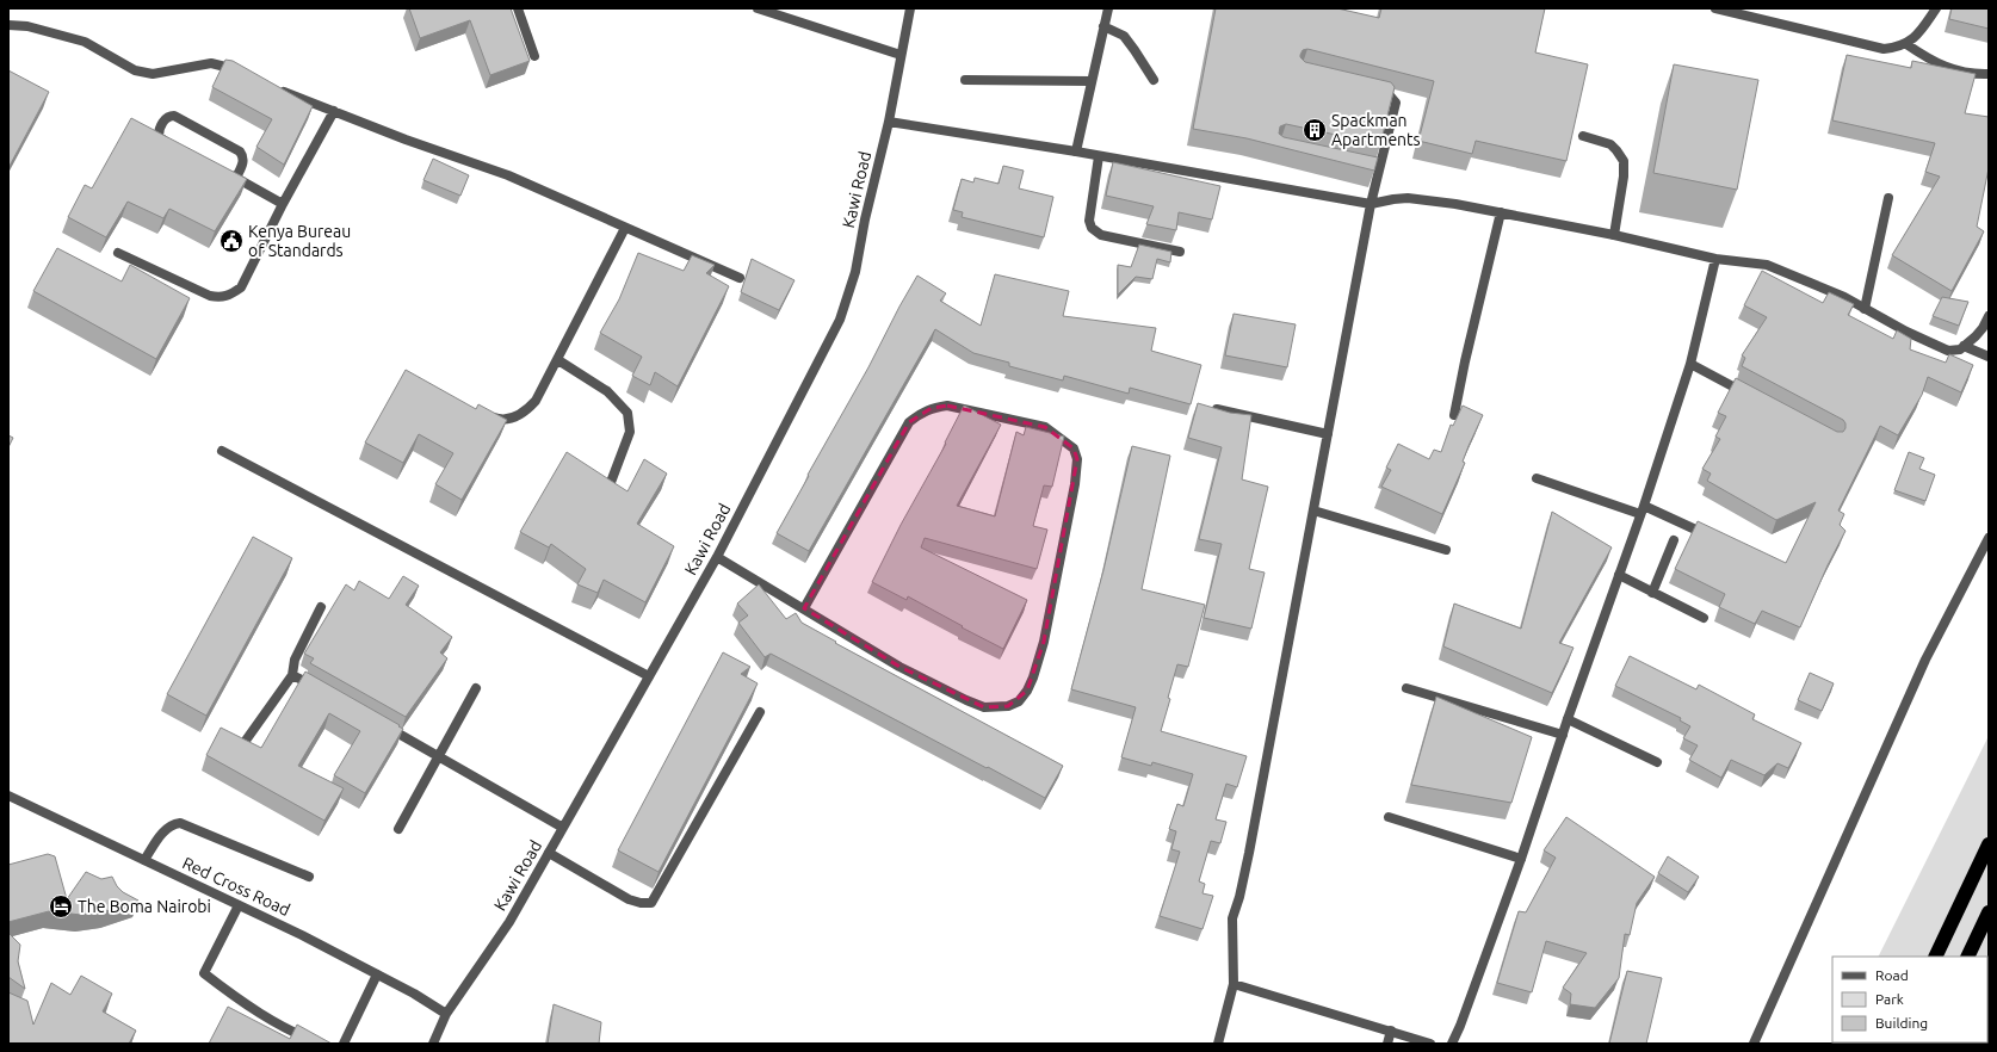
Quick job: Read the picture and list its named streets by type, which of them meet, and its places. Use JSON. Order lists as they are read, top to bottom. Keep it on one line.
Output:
{"streets":{"street":["Kawi Road","Red Cross Road"]},"crossings":[["Kawi Road","Red Cross Road"]],"places":{"building":["Spackman Apartments"],"public building":["Kenya Bureau of Standards"],"hotel":["The Boma Nairobi"]},"legend":["Road","Park","Building"]}
